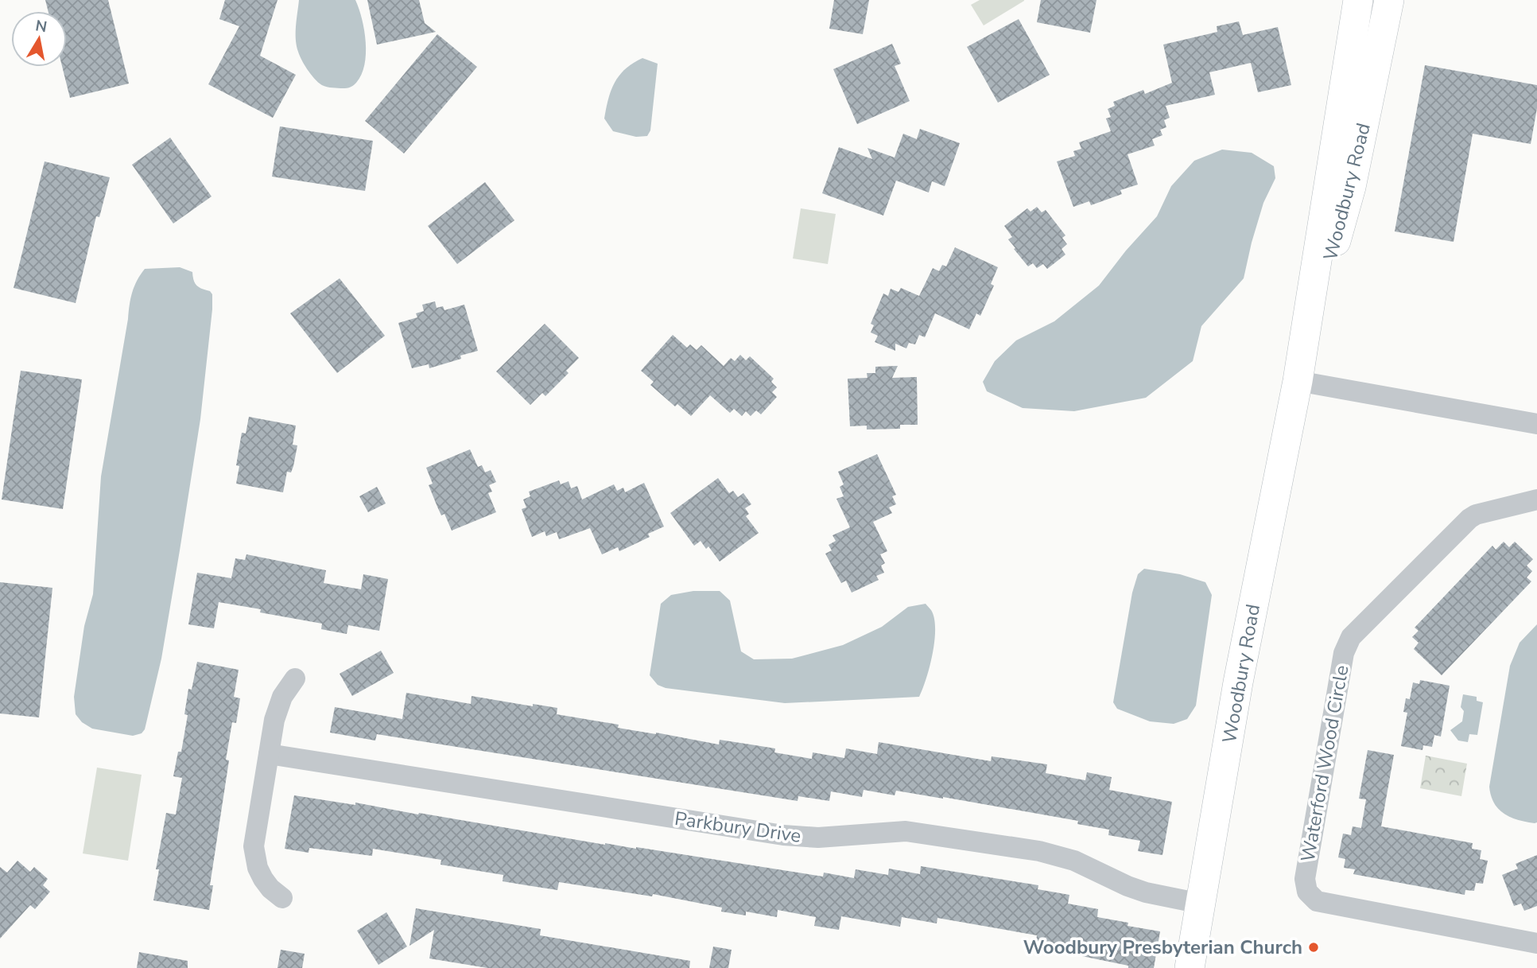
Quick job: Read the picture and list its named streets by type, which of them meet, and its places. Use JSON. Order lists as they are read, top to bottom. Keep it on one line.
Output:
{"streets":{"street":["Woodbury Road","Waterford Wood Circle","Parkbury Drive"]},"crossings":[["Woodbury Road","Parkbury Drive"]],"places":["Woodbury Presbyterian Church"],"north":"top"}
